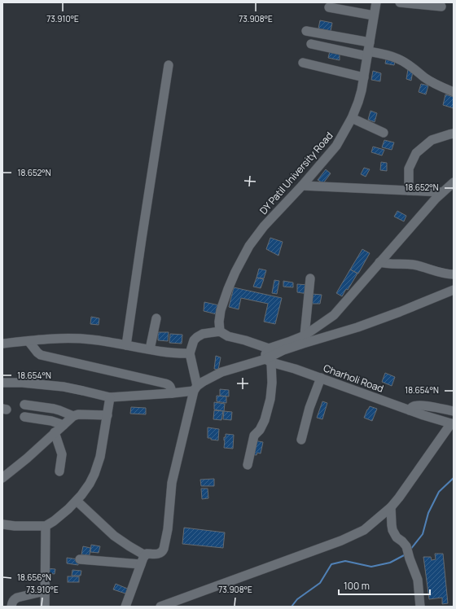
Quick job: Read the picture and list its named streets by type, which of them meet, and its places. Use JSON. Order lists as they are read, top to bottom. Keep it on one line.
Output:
{"streets":{"street":["DY Patil University Road","Charholi Road"]},"scale_bar":"100 m","coordinates":["73.910°E","73.908°E","18.652°N","18.654°N","18.656°N"]}
